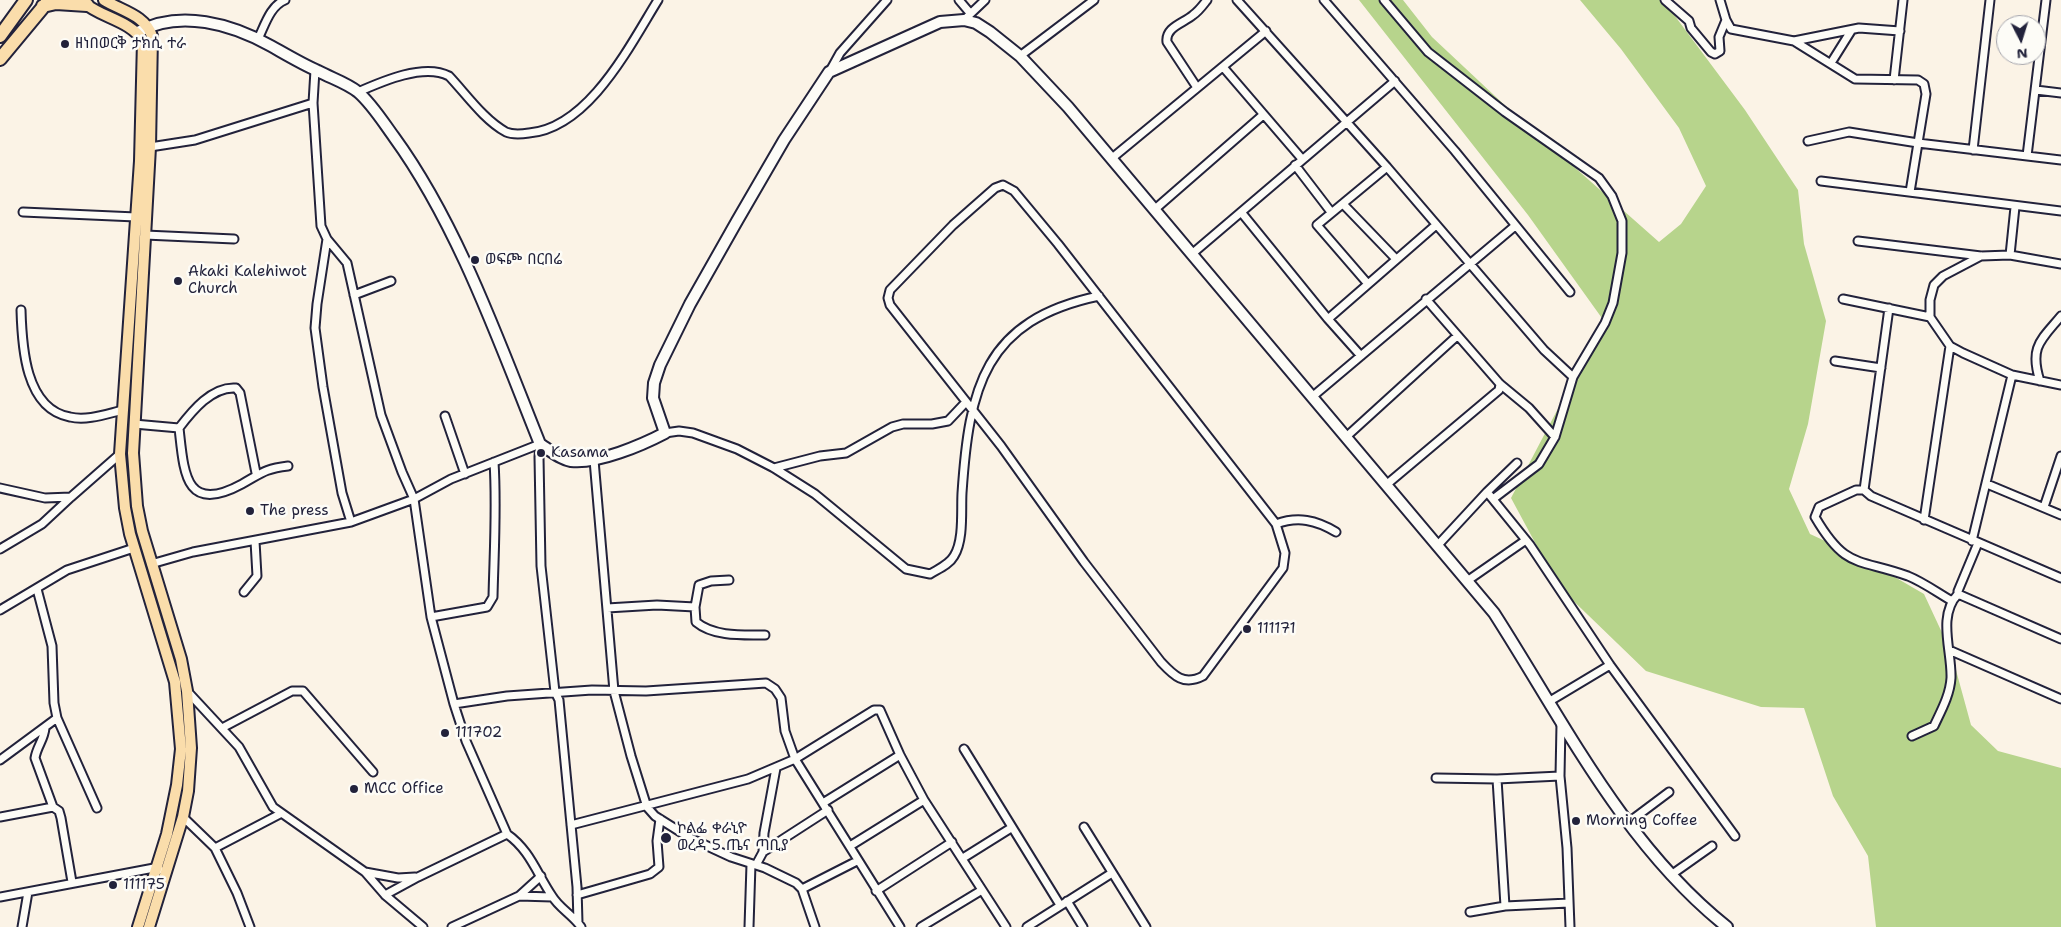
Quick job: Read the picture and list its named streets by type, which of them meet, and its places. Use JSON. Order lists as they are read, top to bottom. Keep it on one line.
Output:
{"places":["ዘነበወርቅ ታክሲ ተራ","ወፍጮ በርበሬ","Akaki Kalehiwot Church","Kasama","The press","111171","111702","MCC Office","Morning Coffee","ኮልፌ ቀራኒዮ ወረዳ 5 ጤና ጣቢያ","111175"],"north":"bottom"}
